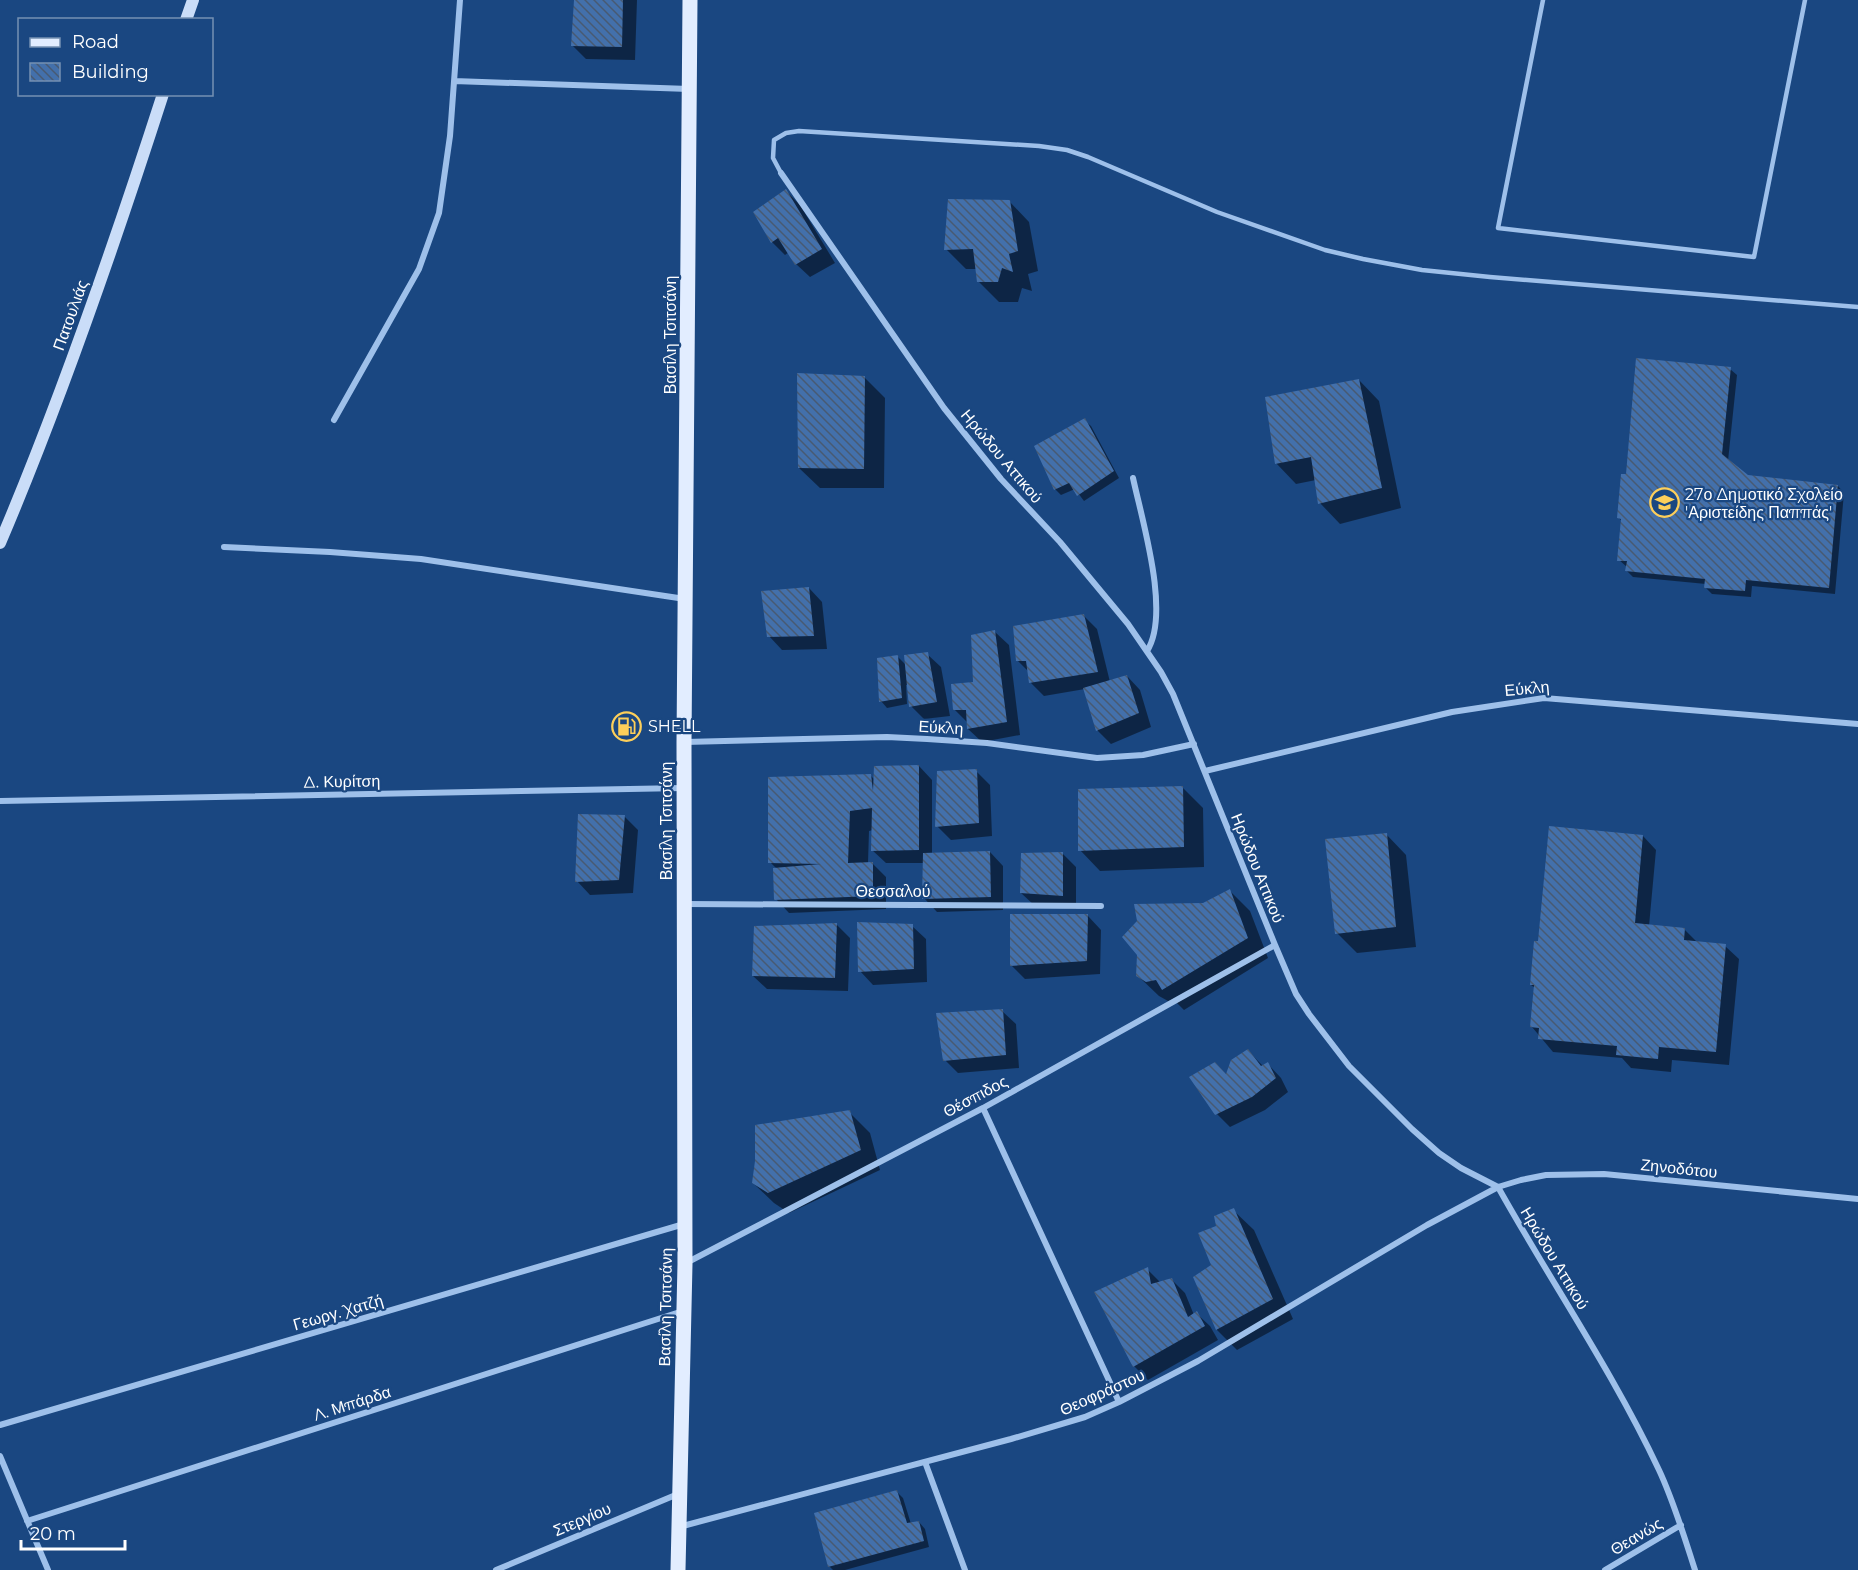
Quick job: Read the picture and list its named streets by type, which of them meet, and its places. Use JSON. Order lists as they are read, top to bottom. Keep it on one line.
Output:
{"streets":{"main road":["Βασίλη Τσιτσάνη"],"street":["Πατουλιάς","Ηρώδου Αττικού","Εύκλη","Δ. Κυρίτση","Θεσσαλού","Θέσπιδος","Ζηνοδότου","Γεωργ. Χατζή","Θεοφράστου","Λ. Μπάρδα","Στεργίου","Θεανώς"]},"crossings":[["Βασίλη Τσιτσάνη","Εύκλη"],["Βασίλη Τσιτσάνη","Δ. Κυρίτση"],["Βασίλη Τσιτσάνη","Θεσσαλού"],["Βασίλη Τσιτσάνη","Θέσπιδος"],["Βασίλη Τσιτσάνη","Γεωργ. Χατζή"],["Βασίλη Τσιτσάνη","Θεοφράστου"],["Βασίλη Τσιτσάνη","Λ. Μπάρδα"],["Βασίλη Τσιτσάνη","Στεργίου"],["Ηρώδου Αττικού","Εύκλη"],["Ηρώδου Αττικού","Θέσπιδος"],["Ηρώδου Αττικού","Ζηνοδότου"],["Ηρώδου Αττικού","Θεοφράστου"],["Ηρώδου Αττικού","Θεανώς"],["Ζηνοδότου","Θεοφράστου"]],"places":{"school or university":["27ο Δημοτικό Σχολείο 'Αριστείδης Παππάς'"],"fuel station":["SHELL"]},"legend":["Road","Building"],"scale_bar":"20 m"}
